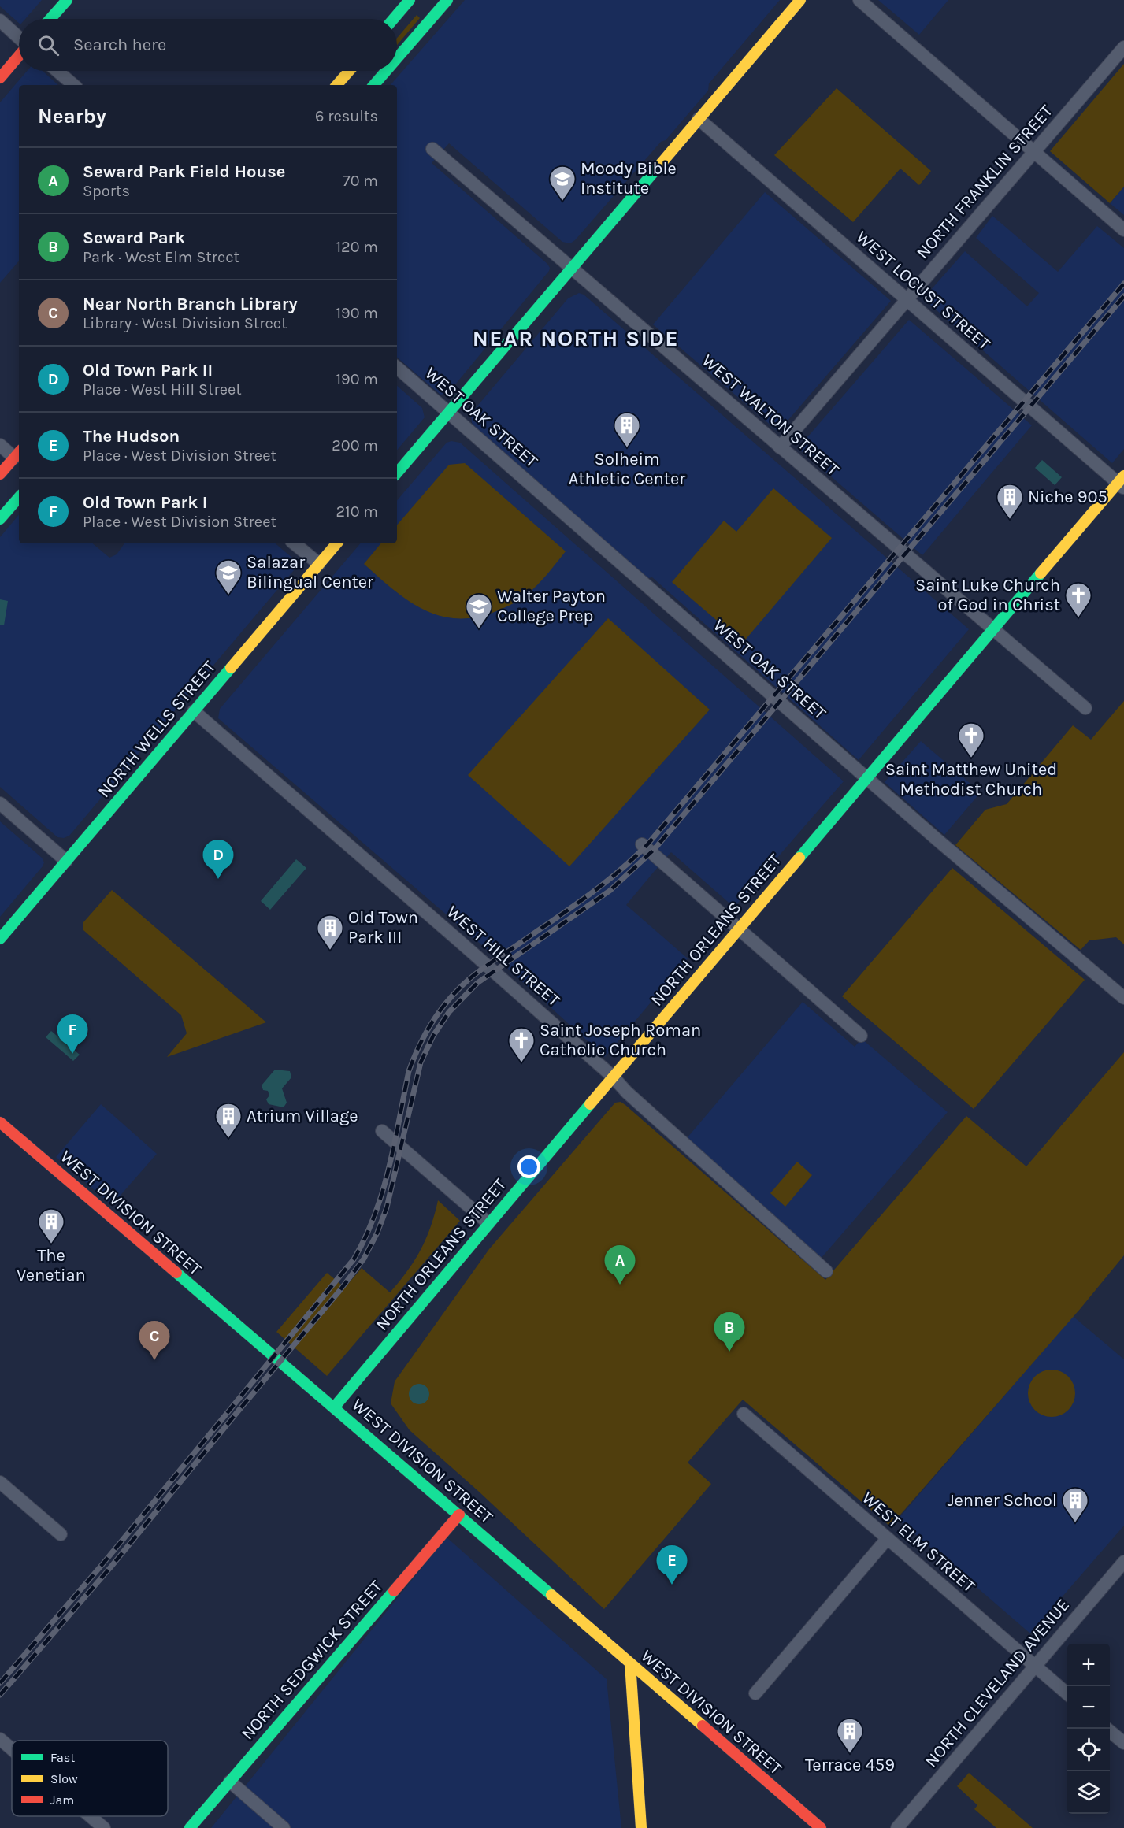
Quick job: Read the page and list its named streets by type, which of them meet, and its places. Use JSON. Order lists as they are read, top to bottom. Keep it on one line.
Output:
{"streets":{"street":["NORTH FRANKLIN STREET","WEST LOCUST STREET","WEST WALTON STREET","WEST OAK STREET","NORTH WELLS STREET","NORTH ORLEANS STREET","WEST HILL STREET","WEST DIVISION STREET","WEST ELM STREET","NORTH SEDGWICK STREET","NORTH CLEVELAND AVENUE"]},"crossings":[["NORTH FRANKLIN STREET","WEST LOCUST STREET"],["NORTH FRANKLIN STREET","WEST WALTON STREET"],["WEST LOCUST STREET","NORTH ORLEANS STREET"],["WEST WALTON STREET","NORTH ORLEANS STREET"],["WEST OAK STREET","NORTH ORLEANS STREET"],["NORTH WELLS STREET","WEST HILL STREET"],["NORTH ORLEANS STREET","WEST HILL STREET"],["NORTH ORLEANS STREET","WEST DIVISION STREET"],["WEST DIVISION STREET","NORTH SEDGWICK STREET"],["WEST ELM STREET","NORTH CLEVELAND AVENUE"]],"districts":["NEAR NORTH SIDE"],"places":{"school or university":["Moody Bible Institute","Salazar Bilingual Center","Walter Payton College Prep"],"building":["Solheim Athletic Center","Niche 905","Old Town Park III","Atrium Village","The Venetian","Jenner School","Terrace 459"],"church":["Saint Luke Church of God in Christ","Saint Matthew United Methodist Church","Saint Joseph Roman Catholic Church"]},"legend":["Fast","Slow","Jam"],"page":{"search":"Search here","heading":["Nearby","6 results"],"list":[{"mark":"A","name":"Seward Park Field House","note":"Sports","value":"70 m"},{"mark":"B","name":"Seward Park","note":"Park · West Elm Street","value":"120 m"},{"mark":"C","name":"Near North Branch Library","note":"Library · West Division Street","value":"190 m"},{"mark":"D","name":"Old Town Park II","note":"Place · West Hill Street","value":"190 m"},{"mark":"E","name":"The Hudson","note":"Place · West Division Street","value":"200 m"},{"mark":"F","name":"Old Town Park I","note":"Place · West Division Street","value":"210 m"}],"pins":["D","F","A","B","C","E"],"map_buttons":["+","−"]}}
